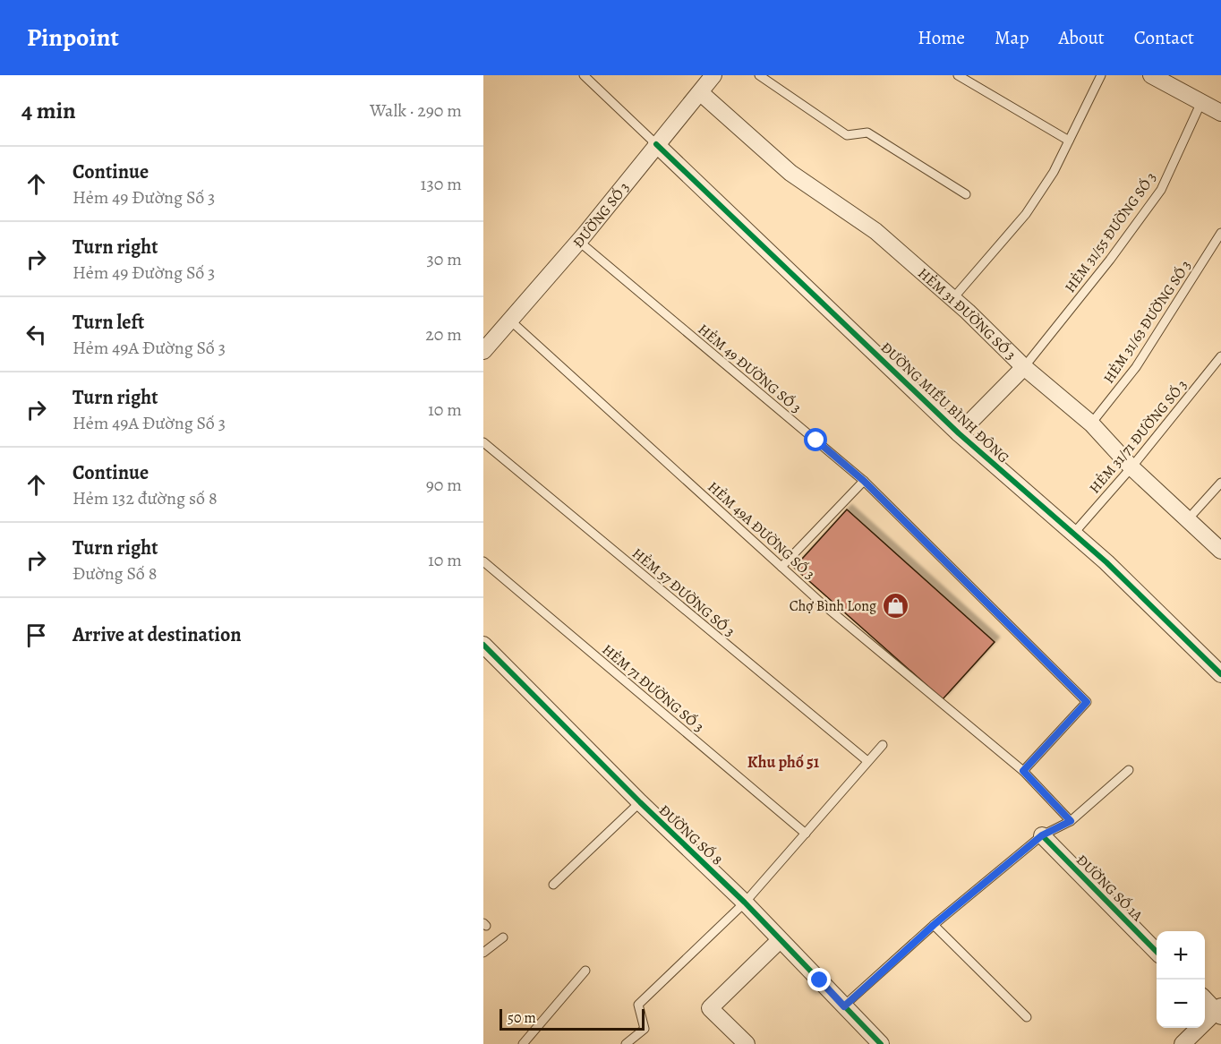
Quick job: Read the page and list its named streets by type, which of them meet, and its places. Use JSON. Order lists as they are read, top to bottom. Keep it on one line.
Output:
{"streets":{"street":["ĐƯỜNG SỐ 3","HẺM 31 ĐƯỜNG SỐ 3","ĐƯỜNG MIẾU BÌNH ĐÔNG","ĐƯỜNG SỐ 8","ĐƯỜNG SỐ 1A"],"lane":["HẺM 31/55 ĐƯỜNG SỐ 3","HẺM 31/63 ĐƯỜNG SỐ 3","HẺM 49 ĐƯỜNG SỐ 3","HẺM 31/71 ĐƯỜNG SỐ 3","HẺM 49A ĐƯỜNG SỐ 3","HẺM 57 ĐƯỜNG SỐ 3","HẺM 71 ĐƯỜNG SỐ 3"]},"crossings":[["ĐƯỜNG SỐ 3","HẺM 31 ĐƯỜNG SỐ 3"],["ĐƯỜNG SỐ 3","HẺM 49 ĐƯỜNG SỐ 3"],["ĐƯỜNG SỐ 3","ĐƯỜNG MIẾU BÌNH ĐÔNG"],["ĐƯỜNG SỐ 3","HẺM 49A ĐƯỜNG SỐ 3"],["HẺM 31/55 ĐƯỜNG SỐ 3","HẺM 31 ĐƯỜNG SỐ 3"],["HẺM 31 ĐƯỜNG SỐ 3","HẺM 31/63 ĐƯỜNG SỐ 3"],["HẺM 31 ĐƯỜNG SỐ 3","HẺM 31/71 ĐƯỜNG SỐ 3"],["HẺM 49 ĐƯỜNG SỐ 3","HẺM 49A ĐƯỜNG SỐ 3"],["ĐƯỜNG MIẾU BÌNH ĐÔNG","HẺM 31/71 ĐƯỜNG SỐ 3"]],"districts":["Khu phố 51"],"places":{"shop":["Chợ Bình Long"]},"scale_bar":"50 m","page":{"header":"Pinpoint","nav":["Home","Map","About","Contact"],"heading":["4 min","Walk · 290 m"],"list":[["Continue","Hẻm 49 Đường Số 3","130 m"],["Turn right","Hẻm 49 Đường Số 3","30 m"],["Turn left","Hẻm 49A Đường Số 3","20 m"],["Turn right","Hẻm 49A Đường Số 3","10 m"],["Continue","Hẻm 132 đường số 8","90 m"],["Turn right","Đường Số 8","10 m"],"Arrive at destination"],"map_buttons":["+","−"],"scale":"50 m"}}
